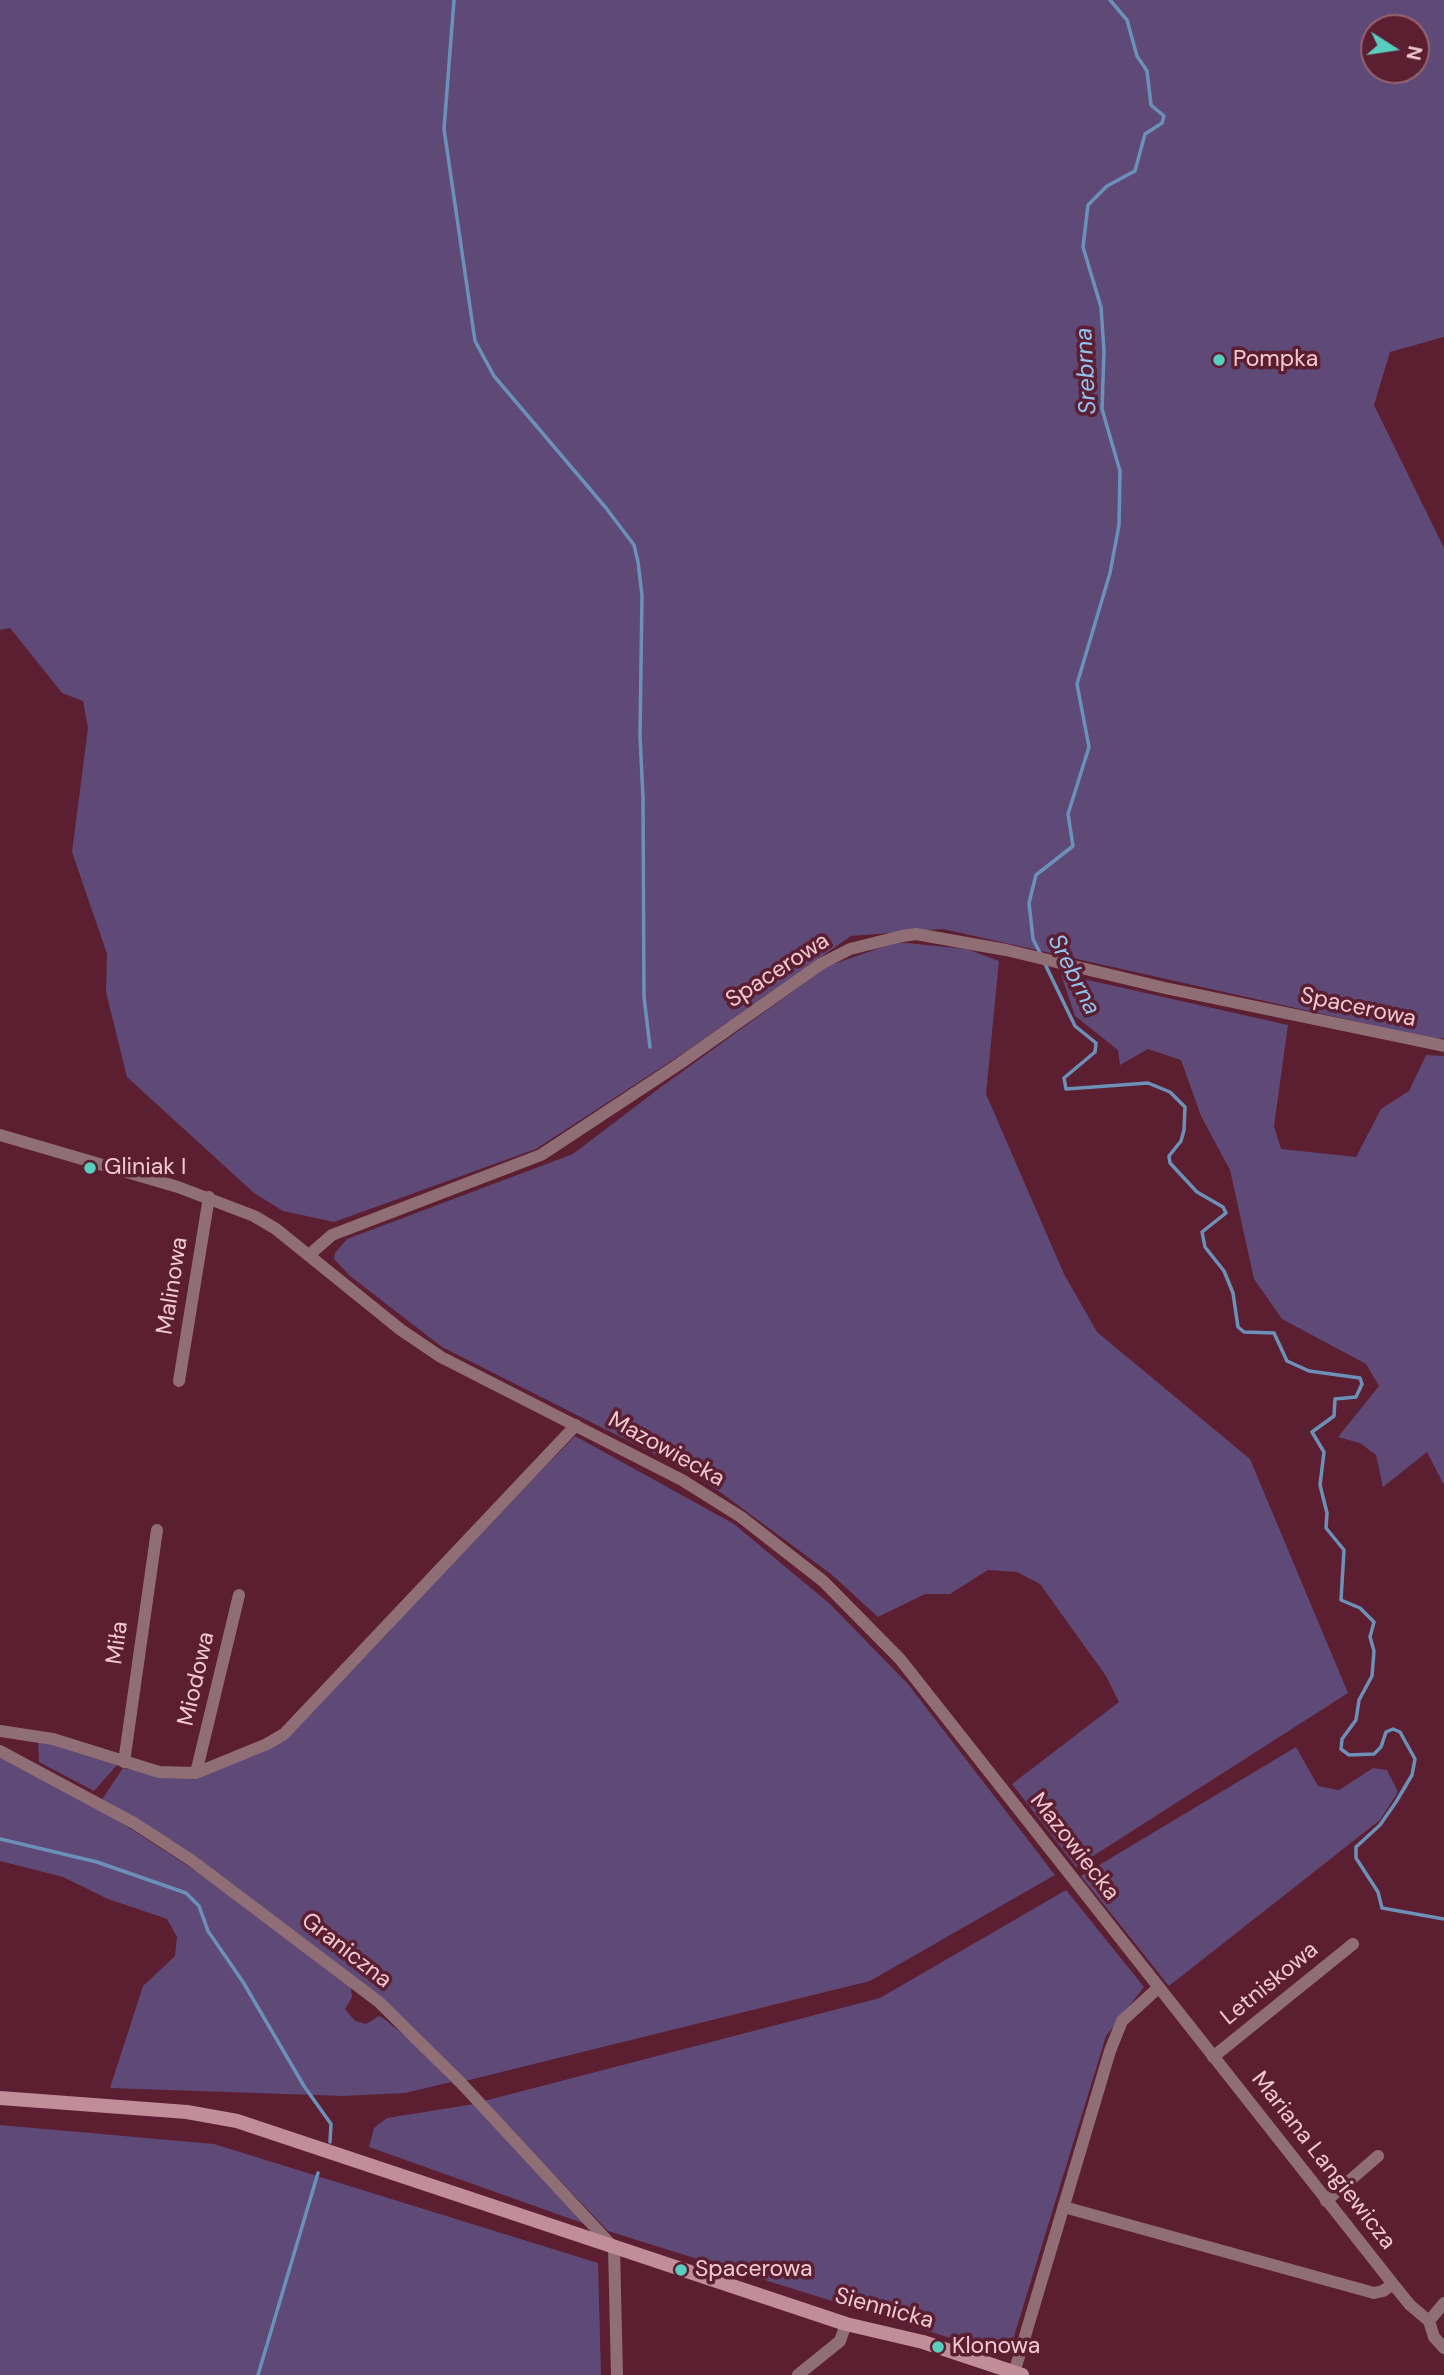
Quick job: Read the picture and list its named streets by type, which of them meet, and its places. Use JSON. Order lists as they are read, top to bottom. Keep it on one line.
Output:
{"streets":{"main road":["Siennicka"],"street":["Spacerowa","Malinowa","Mazowiecka","Miła","Miodowa","Graniczna","Letniskowa","Mariana Langiewicza"]},"crossings":[["Spacerowa","Mazowiecka"],["Malinowa","Mazowiecka"],["Mazowiecka","Mariana Langiewicza"],["Graniczna","Siennicka"],["Letniskowa","Mariana Langiewicza"]],"water":["Srebrna"],"places":["Pompka","Gliniak I","Spacerowa","Klonowa"],"north":"right"}
